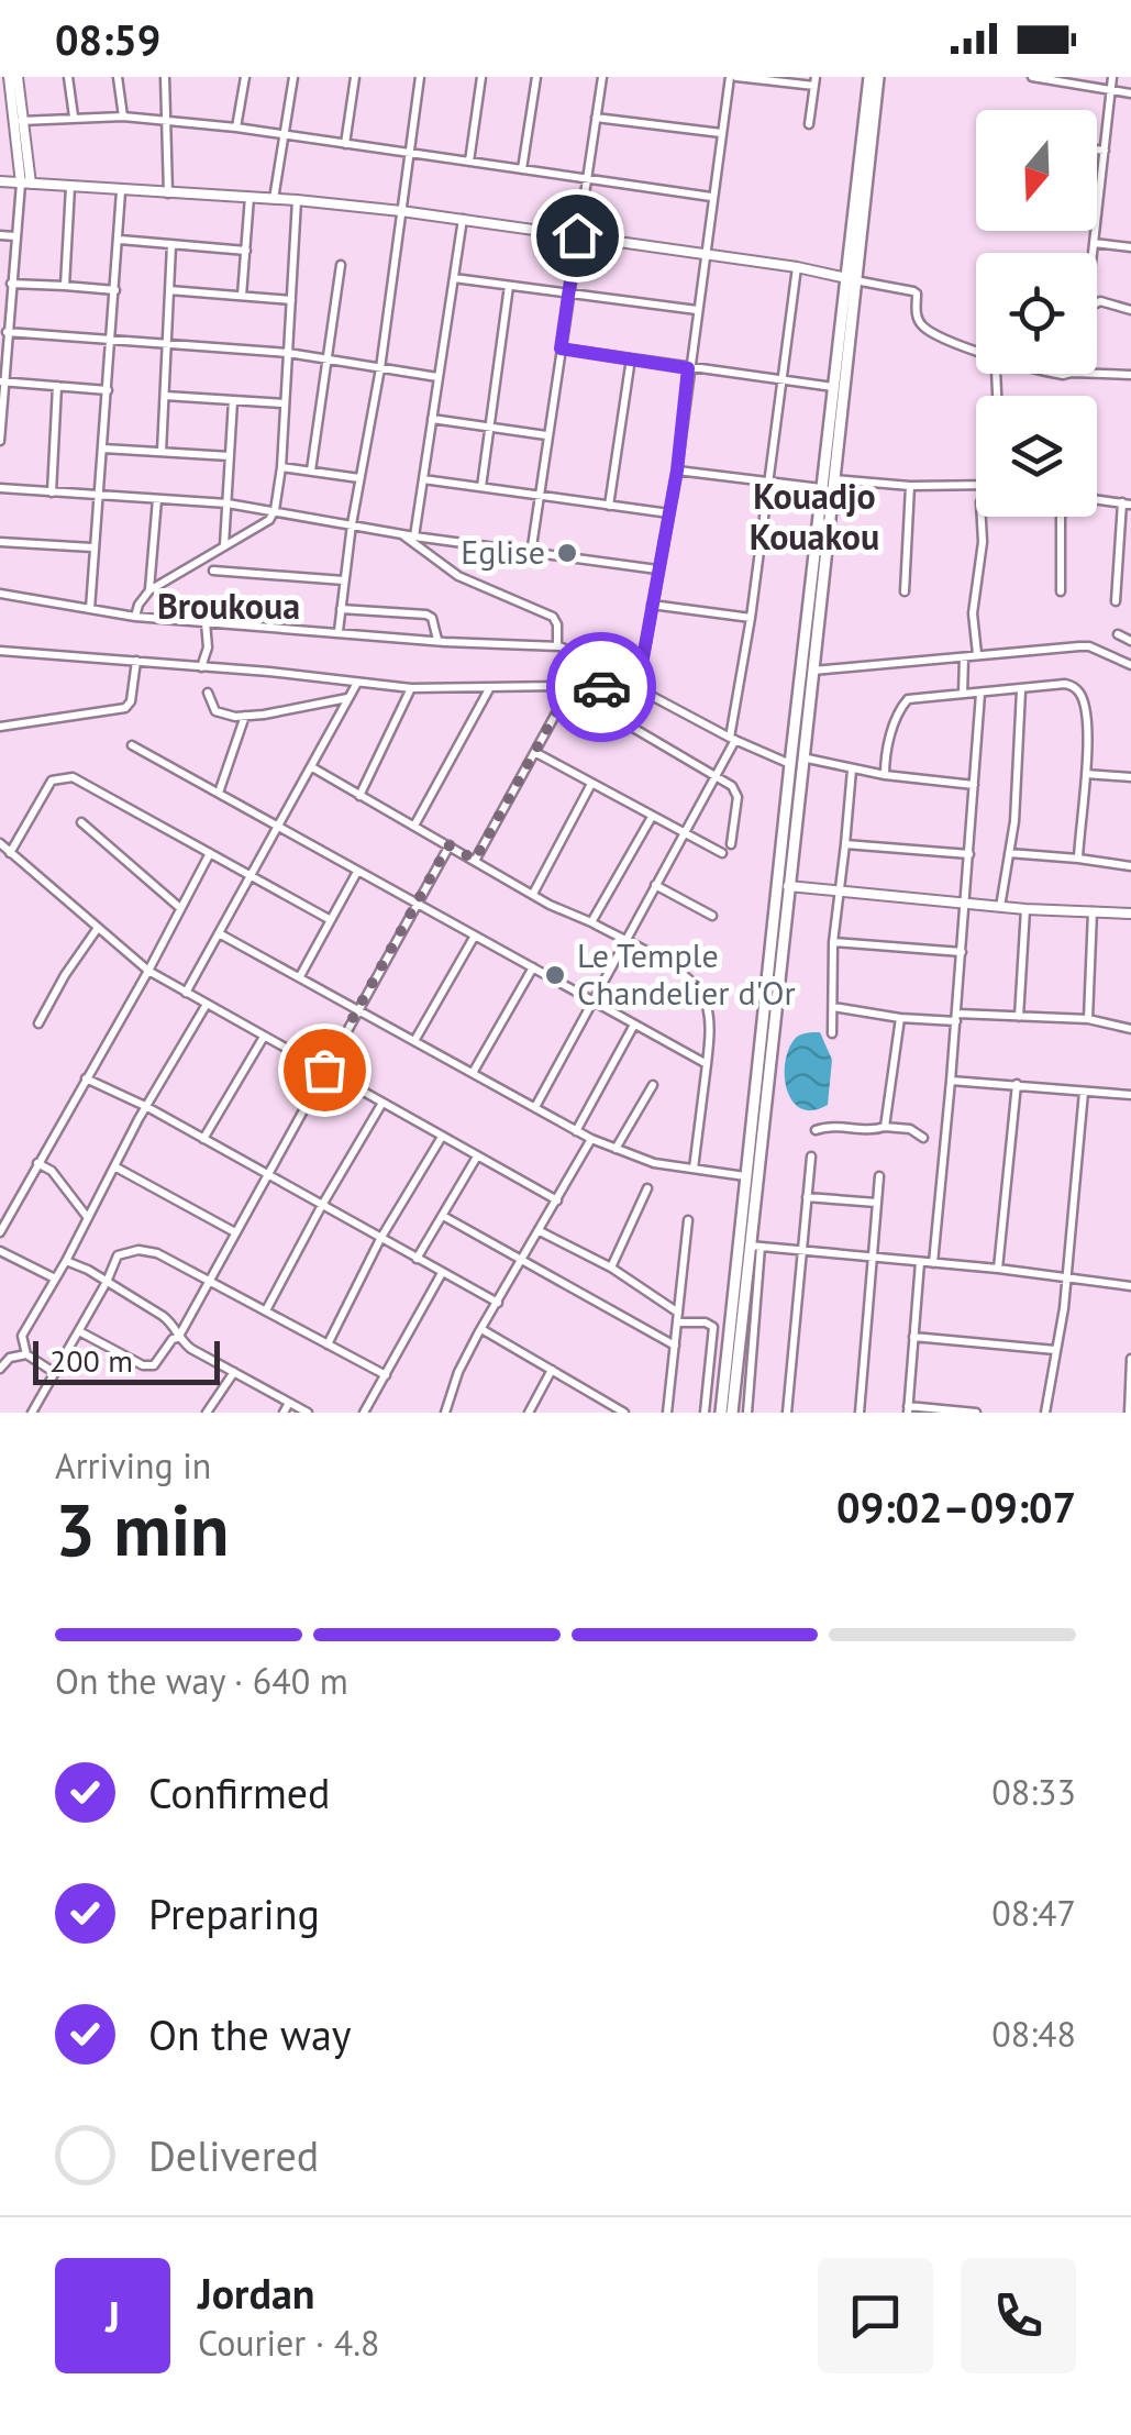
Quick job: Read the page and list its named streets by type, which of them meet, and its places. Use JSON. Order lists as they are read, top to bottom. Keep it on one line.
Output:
{"districts":["Kouadjo Kouakou","Broukoua"],"places":["Eglise","Le Temple Chandelier d'Or"],"scale_bar":"200 m","north":"bottom","page":{"status":"08:59","scale":"200 m","heading":["3 min","Arriving in","09:02–09:07"],"panel":["Jordan","Courier · 4.8"],"bar":"On the way · 640 m","list":[["Confirmed","08:33"],["Preparing","08:47"],["On the way","08:48"],"Delivered"],"round":"J"}}
